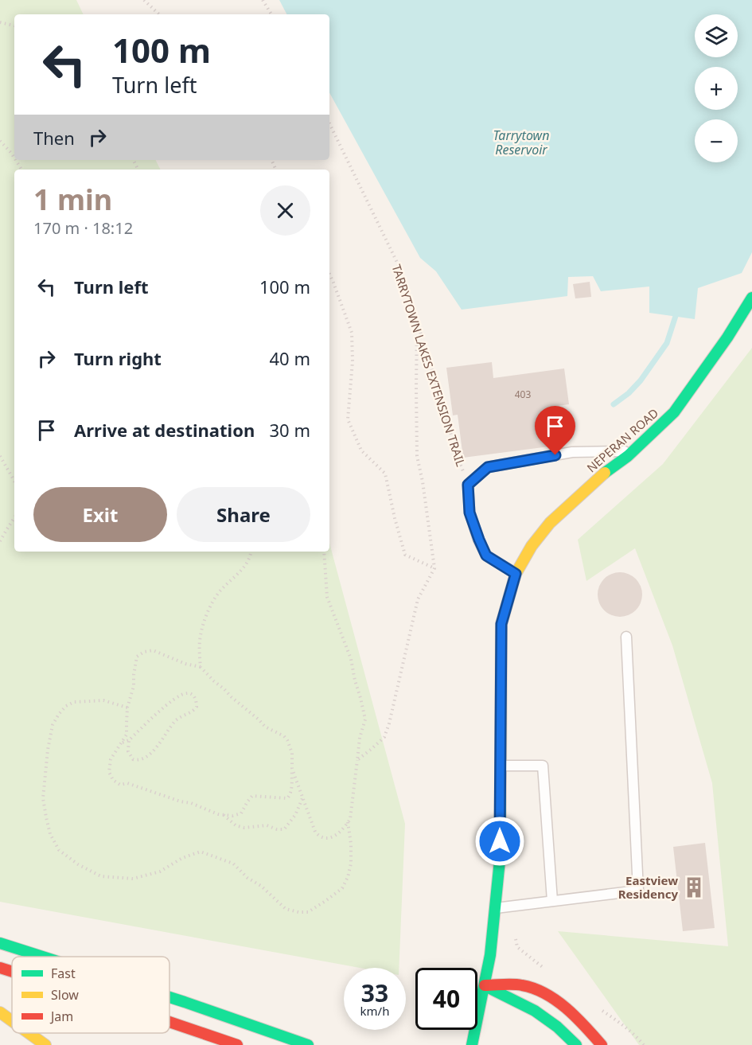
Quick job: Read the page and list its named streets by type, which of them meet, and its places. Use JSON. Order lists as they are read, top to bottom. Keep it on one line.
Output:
{"streets":{"main road":["NEPERAN ROAD"],"path":["TARRYTOWN LAKES EXTENSION TRAIL"]},"water":["Tarrytown Reservoir"],"places":{"building":["Eastview Residency"]},"house_numbers":["403"],"legend":["Fast","Slow","Jam"],"page":{"map_buttons":["+","−"],"turn":["100 m","Turn left"],"then":"Then","heading":["1 min","170 m · 18:12"],"list":[{"name":"Turn left","value":"100 m"},{"name":"Turn right","value":"40 m"},{"name":"Arrive at destination","value":"30 m"}],"buttons":["Exit","Share"],"speed":"33 km/h","limit":"40"}}
